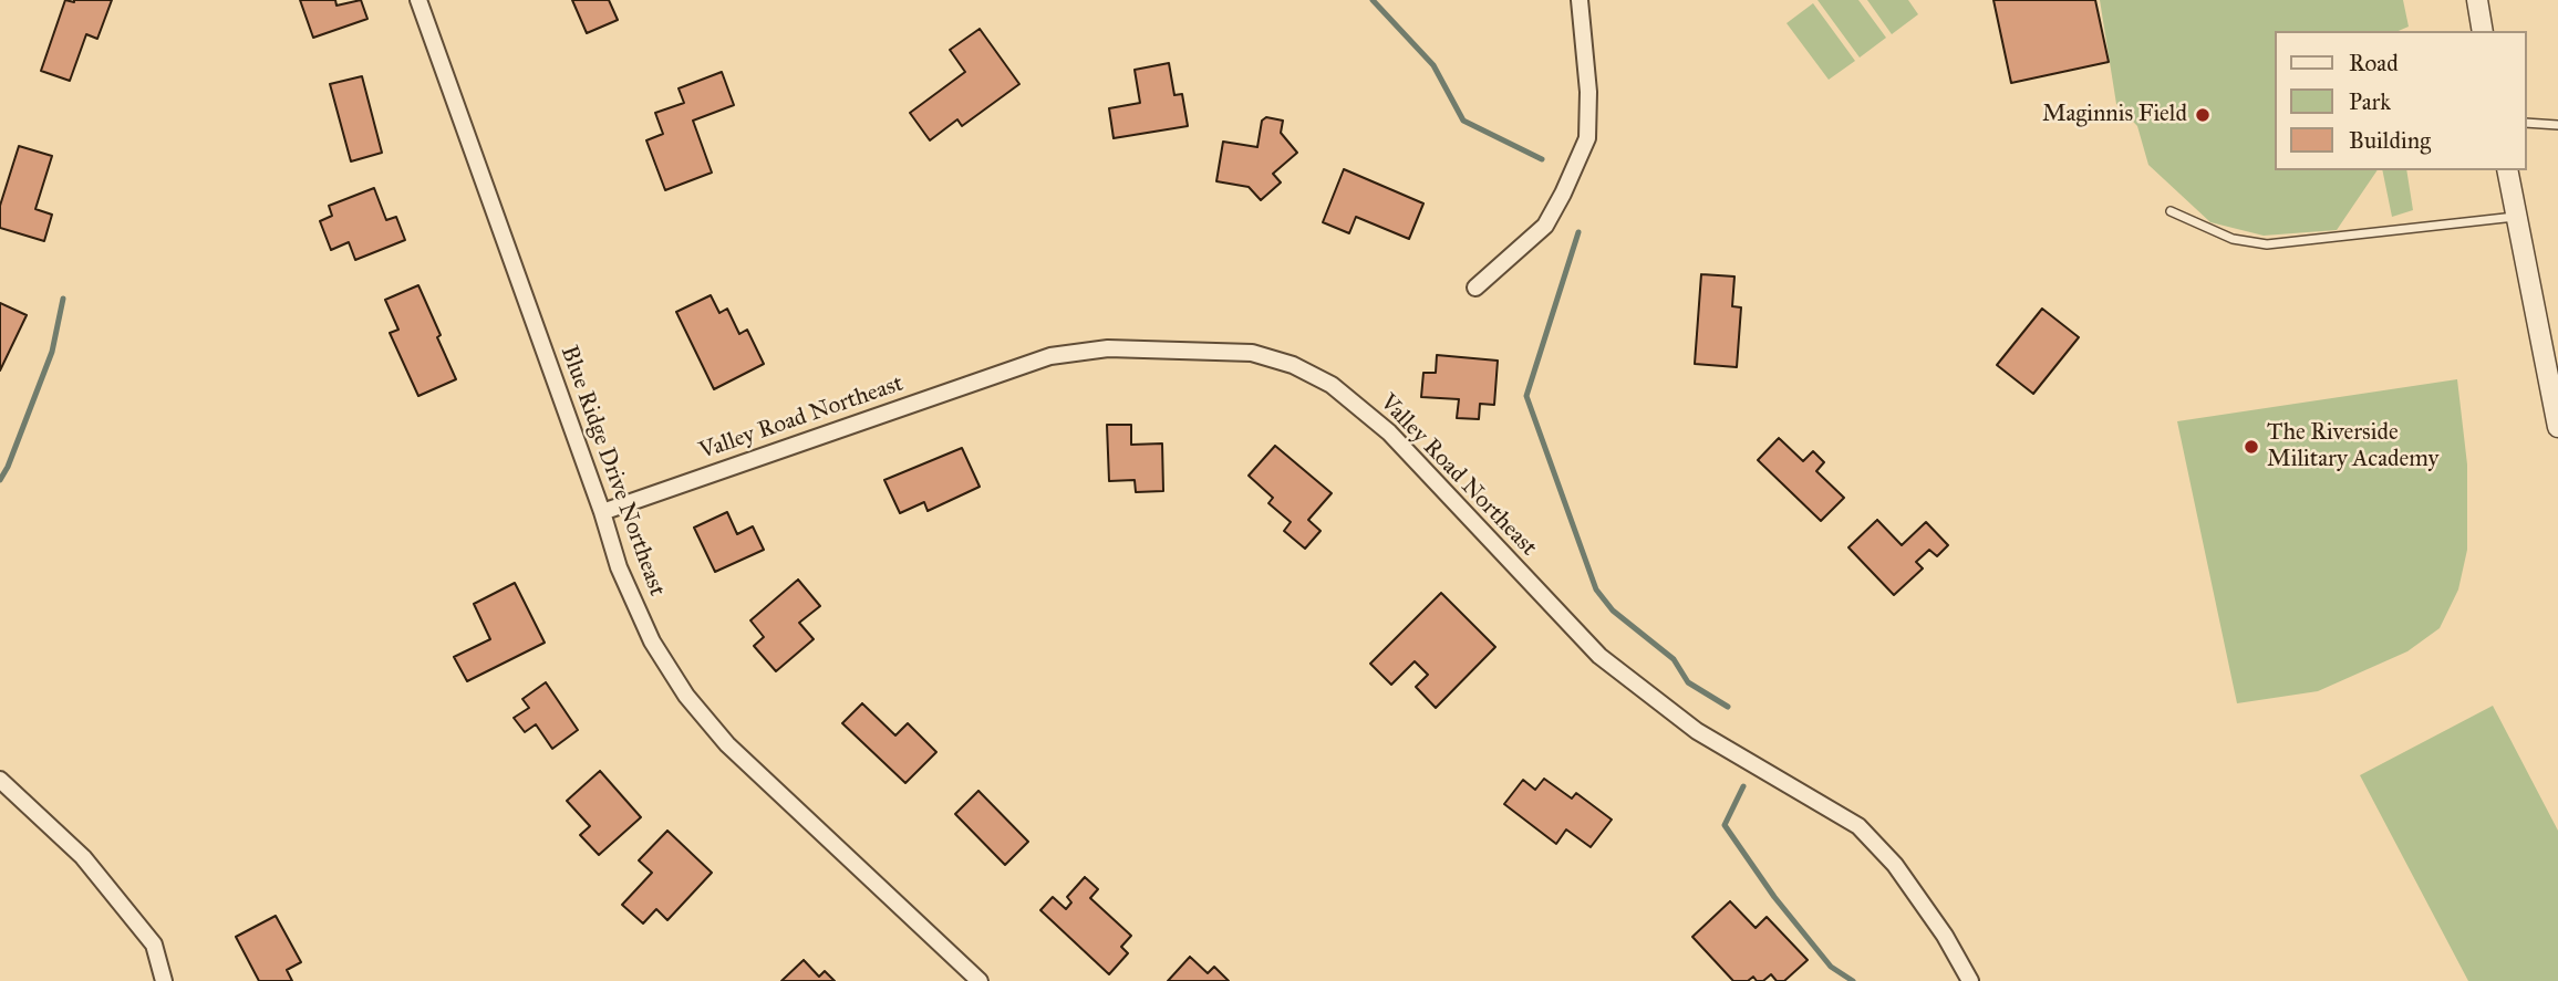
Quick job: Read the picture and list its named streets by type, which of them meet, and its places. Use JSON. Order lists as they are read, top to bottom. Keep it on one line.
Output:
{"streets":{"street":["Valley Road Northeast","Blue Ridge Drive Northeast"]},"crossings":[["Valley Road Northeast","Blue Ridge Drive Northeast"]],"places":["Maginnis Field","The Riverside Military Academy"],"legend":["Road","Park","Building"]}
